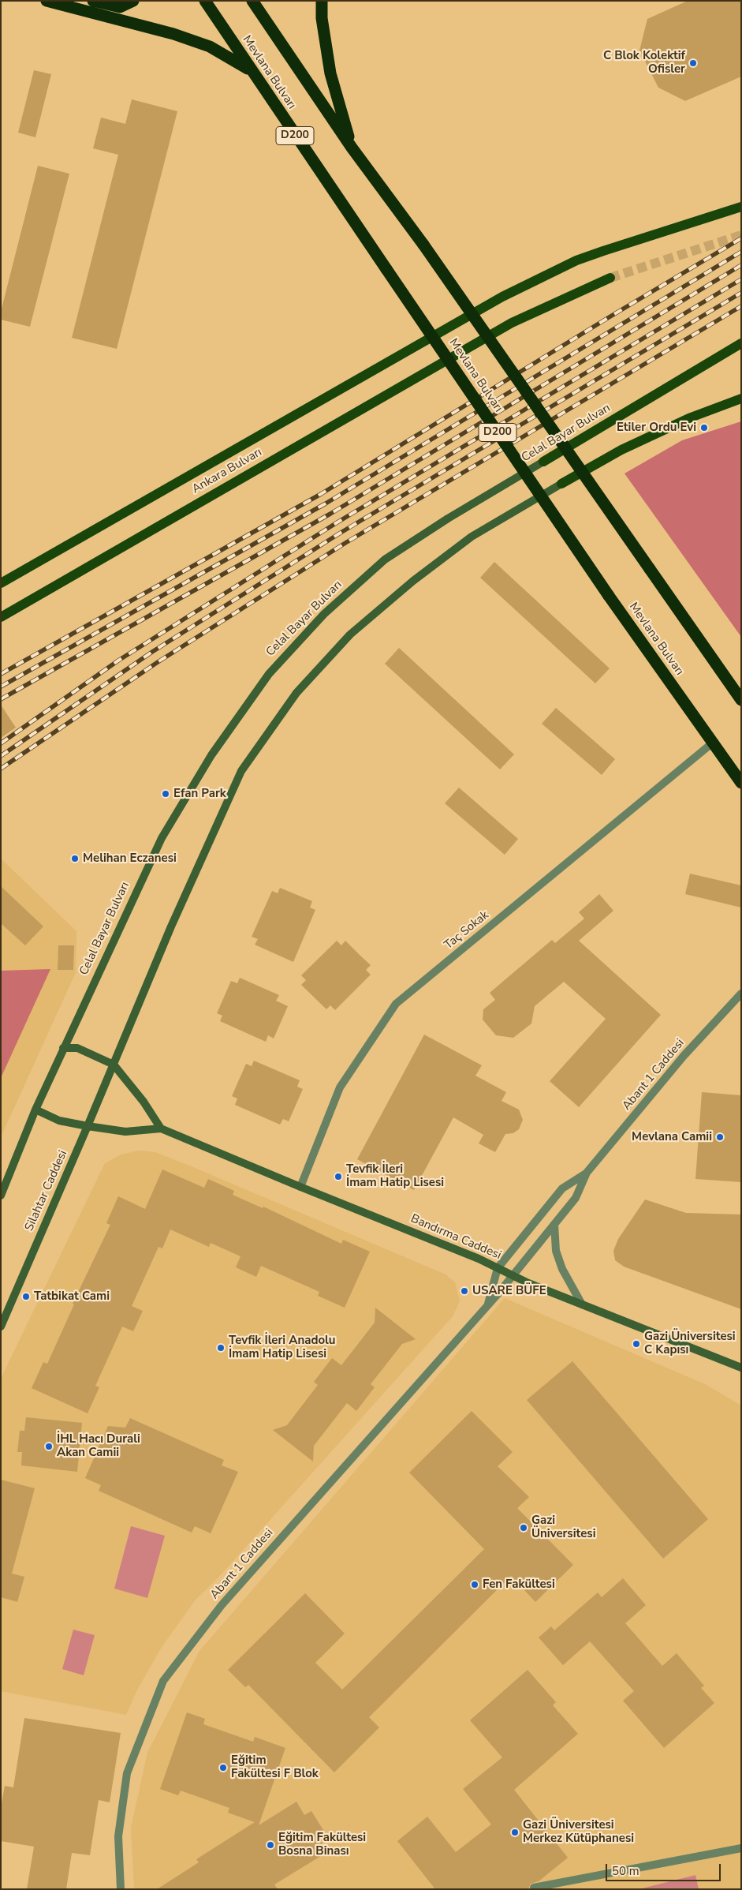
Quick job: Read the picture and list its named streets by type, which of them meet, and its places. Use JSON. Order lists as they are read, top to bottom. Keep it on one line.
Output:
{"streets":{"highway":["Mevlana Bulvarı","D200"],"main road":["Celal Bayar Bulvarı","Ankara Bulvarı","Silahtar Caddesi","Bandırma Caddesi"],"street":["Taç Sokak","Abant 1 Caddesi"]},"crossings":[["Mevlana Bulvarı","Taç Sokak"],["Taç Sokak","Bandırma Caddesi"],["Abant 1 Caddesi","Bandırma Caddesi"],["Silahtar Caddesi","Bandırma Caddesi"]],"places":["C Blok Kolektif Ofisler","Etiler Ordu Evi","Efan Park","Melihan Eczanesi","Mevlana Camii","Tevfik İleri İmam Hatip Lisesi","USARE BÜFE","Tatbikat Cami","Gazi Üniversitesi C Kapısı","Tevfik İleri Anadolu İmam Hatip Lisesi","İHL Hacı Durali Akan Camii","Gazi Üniversitesi","Fen Fakültesi","Eğitim Fakültesi F Blok","Gazi Üniversitesi Merkez Kütüphanesi","Eğitim Fakültesi Bosna Binası"],"scale_bar":"50 m"}
